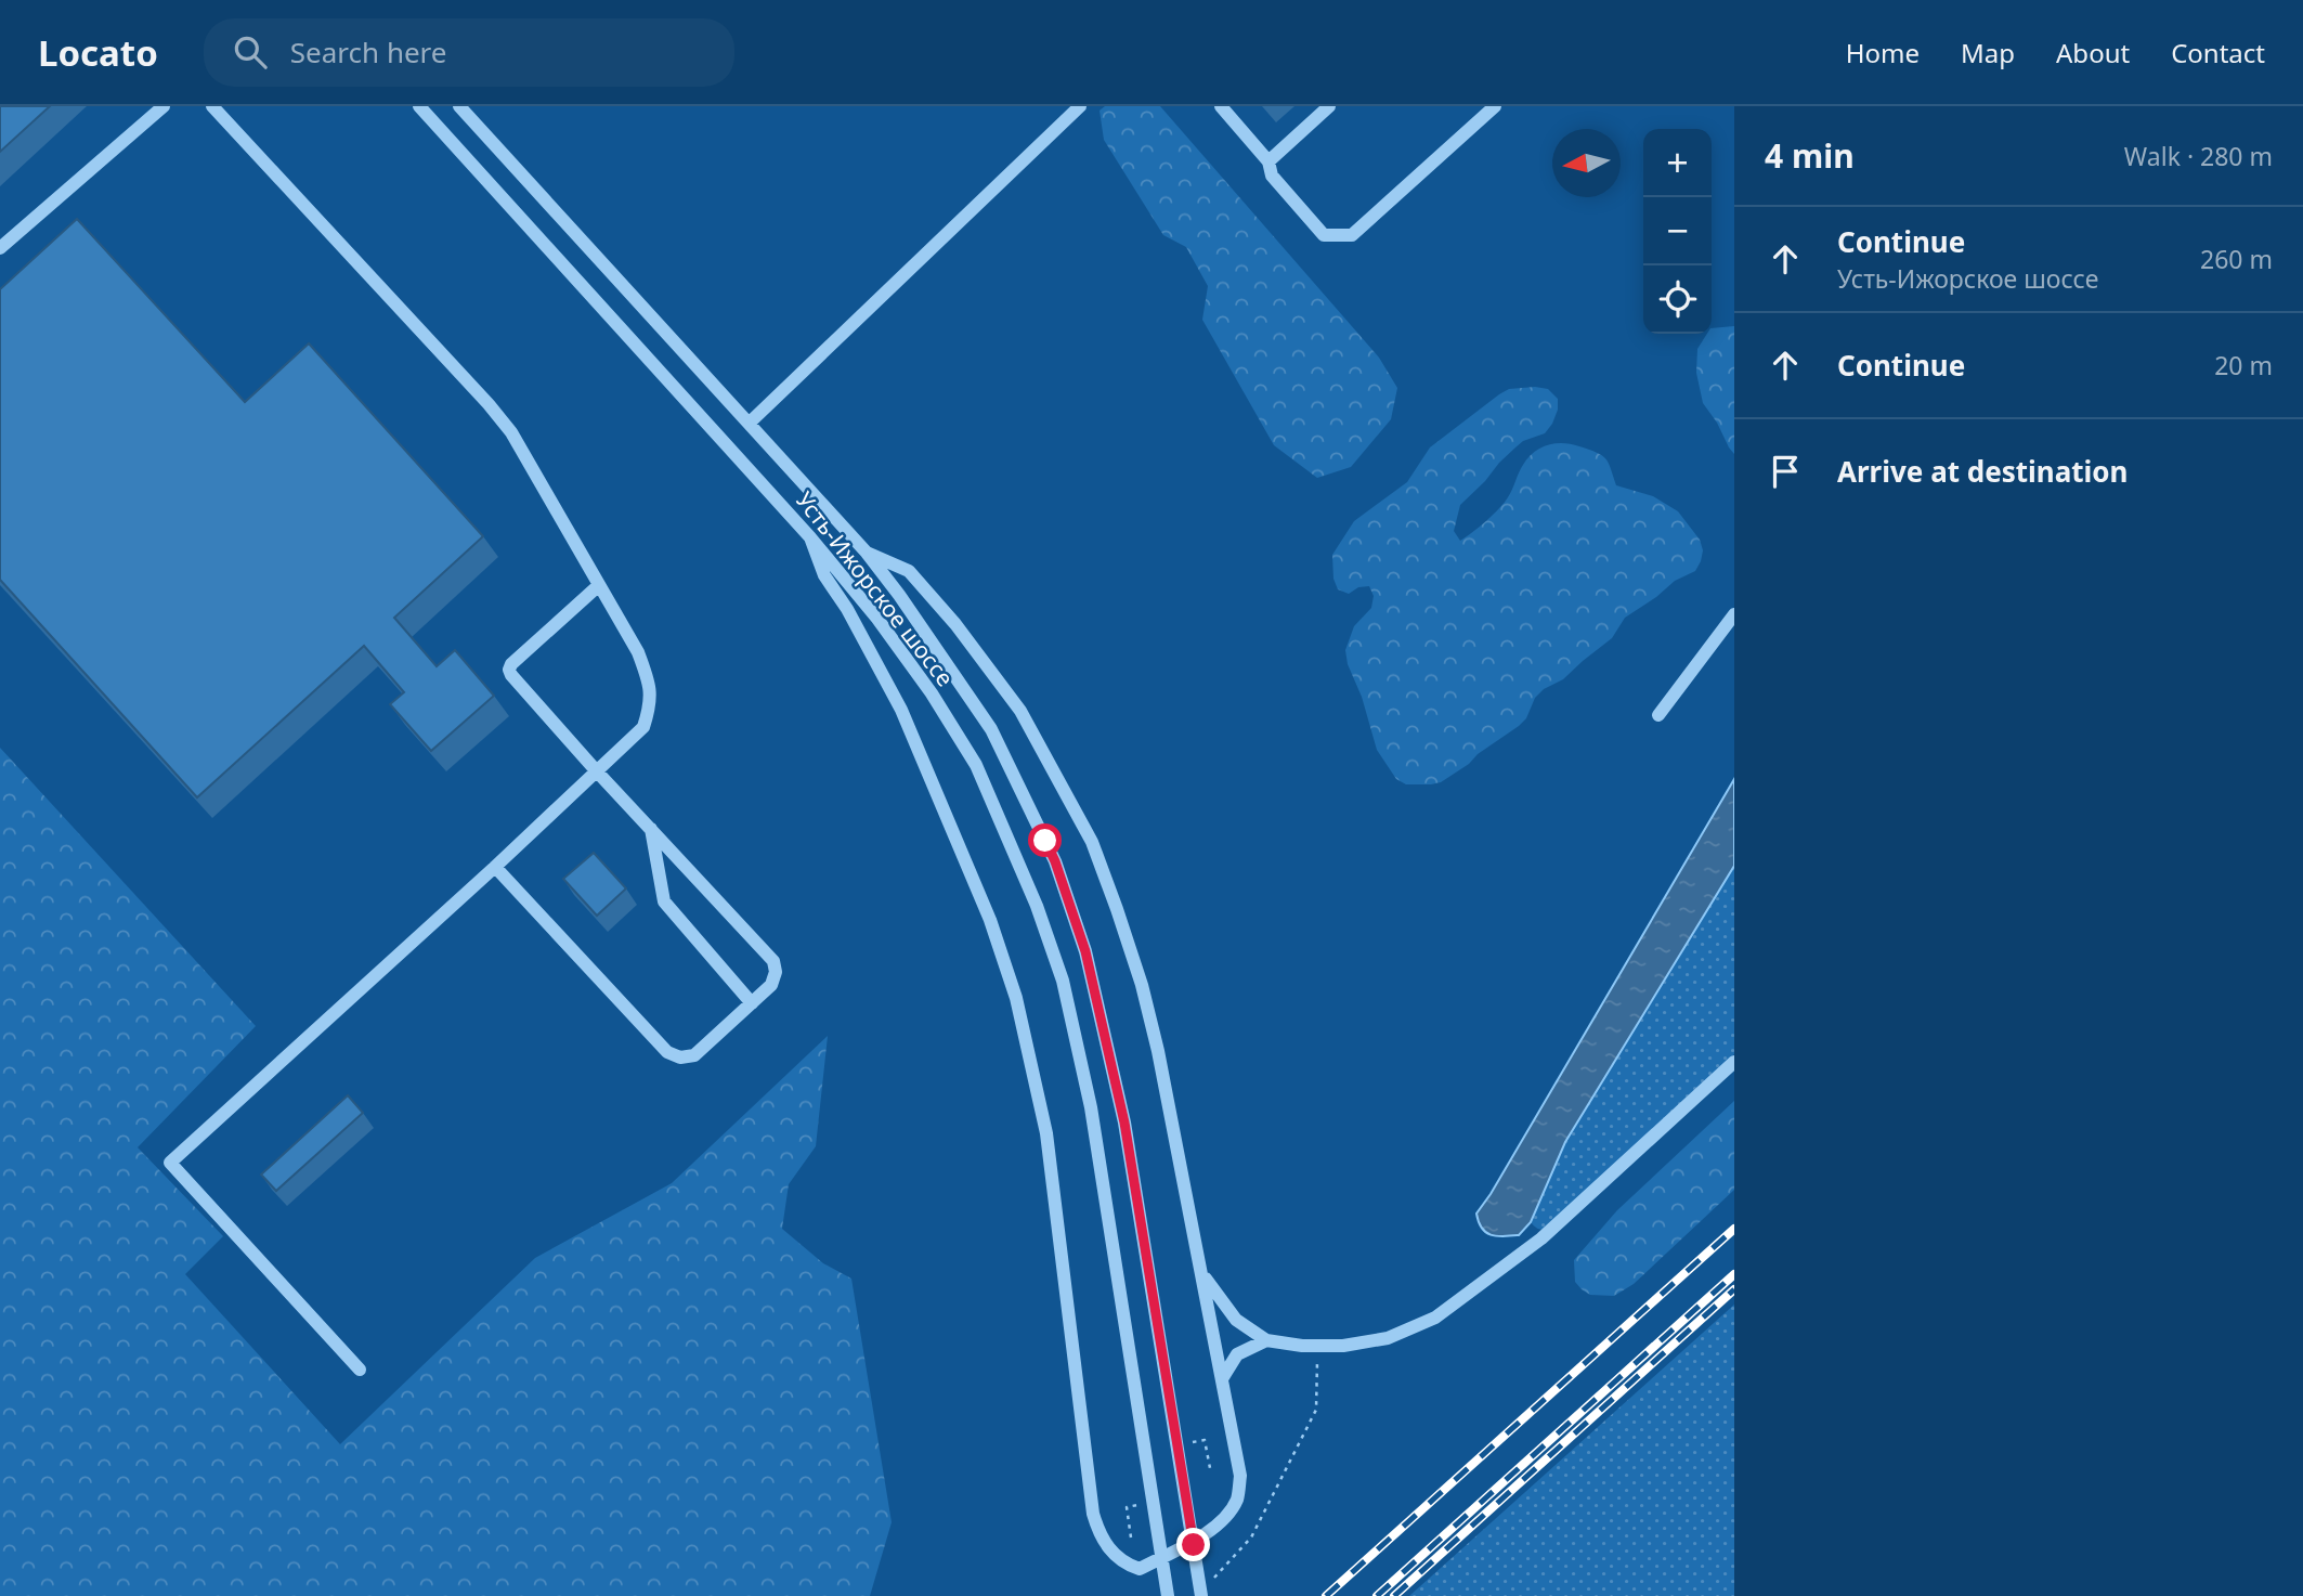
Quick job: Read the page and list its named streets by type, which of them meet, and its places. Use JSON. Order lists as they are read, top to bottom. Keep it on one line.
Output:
{"streets":{"street":["Усть-Ижорское шоссе"]},"north":"left","page":{"header":"Locato","search":"Search here","nav":["Home","Map","About","Contact"],"heading":["4 min","Walk · 280 m"],"map_buttons":["+","−"],"list":[["Continue","Усть-Ижорское шоссе","260 m"],["Continue","20 m"],"Arrive at destination"]}}
